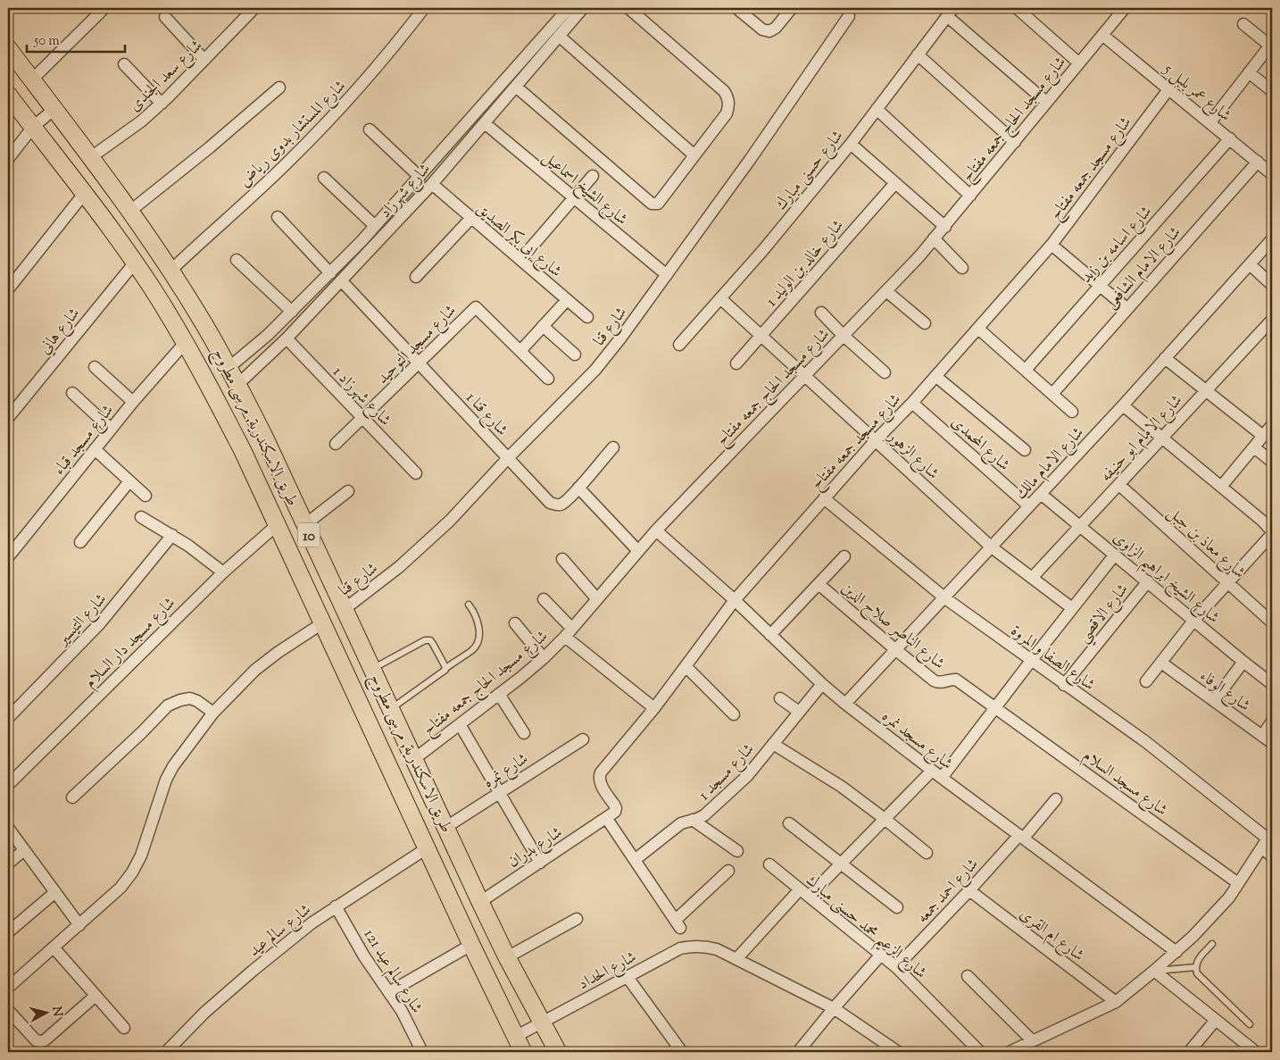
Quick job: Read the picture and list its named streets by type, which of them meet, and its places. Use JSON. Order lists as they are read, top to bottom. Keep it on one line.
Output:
{"streets":{"main road":["طريق الاسكندرية, مرسى مطروح","10"],"street":["شارع سعد الجندى","شارع عمر بلبل 5","شارع مسجد الحاج جمعه مفتاح","شارع المستشار بدوى رياض","شارع مسجد جمعه مفتاح","شارع حسنى مبارك","شارع الشيخ اسماعيل","شارع شهرزاد","شارع ابى بكر الصديق","شارع اسامه بن زيد","شارع خالد بن الوليد 1","شارع الامام الشافعى","شارع قنا","شارع هاني","شارع مسجد التوحيد","شارع شهرزاد 1","شارع قنا 1","شارع الامام ابو حنيفه","شارع مسجد قباء","شارع المحمدى","شارع الزهور","شارع الامام مالك","شارع معاذ بن جبل","شارع الشيخ ابراهيم الزاوى","شارع الاقصي","شارع التيسير","شارع الناصر صلاح الدين","شارع مسجد دار السلام","شارع الصفا و المروة","شارع الوفاء","شارع مسجد نمره","شارع نمره","شارع مسجد 1","شارع مسجد السلام","شارع بدران","شارع احمد جمعه","شارع الزعيم محمد حسنى مبارك","شارع سالم عيد","شارع ام القرى","شارع الحداد","شارع سالم عيد 121"]},"crossings":[["شارع سعد الجندى","طريق الاسكندرية, مرسى مطروح"],["شارع عمر بلبل 5","شارع مسجد الحاج جمعه مفتاح"],["شارع عمر بلبل 5","شارع مسجد جمعه مفتاح"],["شارع عمر بلبل 5","شارع اسامه بن زيد"],["شارع عمر بلبل 5","شارع الامام الشافعى"],["شارع مسجد الحاج جمعه مفتاح","طريق الاسكندرية, مرسى مطروح"],["شارع مسجد الحاج جمعه مفتاح","شارع الزهور"],["شارع مسجد الحاج جمعه مفتاح","شارع مسجد نمره"],["شارع المستشار بدوى رياض","طريق الاسكندرية, مرسى مطروح"],["شارع مسجد جمعه مفتاح","شارع المحمدى"],["شارع مسجد جمعه مفتاح","شارع الزهور"],["شارع مسجد جمعه مفتاح","شارع الصفا و المروة"],["شارع مسجد جمعه مفتاح","شارع مسجد نمره"],["شارع مسجد جمعه مفتاح","شارع بدران"],["شارع حسنى مبارك","شارع الزهور"],["شارع الشيخ اسماعيل","شارع شهرزاد"],["شارع الشيخ اسماعيل","شارع قنا"],["شارع شهرزاد","شارع ابى بكر الصديق"],["شارع شهرزاد","شارع شهرزاد 1"],["شارع شهرزاد","شارع قنا 1"],["شارع شهرزاد","طريق الاسكندرية, مرسى مطروح"],["شارع خالد بن الوليد 1","شارع الزهور"],["شارع قنا","شارع قنا 1"],["شارع قنا","طريق الاسكندرية, مرسى مطروح"],["شارع هاني","طريق الاسكندرية, مرسى مطروح"],["شارع مسجد التوحيد","شارع شهرزاد 1"],["شارع مسجد التوحيد","شارع قنا 1"],["طريق الاسكندرية, مرسى مطروح","شارع مسجد قباء"],["طريق الاسكندرية, مرسى مطروح","شارع مسجد دار السلام"],["طريق الاسكندرية, مرسى مطروح","شارع نمره"],["طريق الاسكندرية, مرسى مطروح","شارع بدران"],["طريق الاسكندرية, مرسى مطروح","شارع سالم عيد"],["طريق الاسكندرية, مرسى مطروح","شارع الحداد"],["شارع الامام ابو حنيفه","شارع الزهور"],["شارع الامام ابو حنيفه","شارع معاذ بن جبل"],["شارع الامام ابو حنيفه","شارع الشيخ ابراهيم الزاوى"],["شارع المحمدى","شارع الامام مالك"],["شارع الزهور","شارع الامام مالك"],["شارع الامام مالك","شارع الشيخ ابراهيم الزاوى"],["شارع الامام مالك","شارع الناصر صلاح الدين"],["شارع الامام مالك","شارع الصفا و المروة"],["شارع الامام مالك","شارع مسجد نمره"],["شارع الشيخ ابراهيم الزاوى","شارع الاقصي"],["شارع الاقصي","شارع الصفا و المروة"],["شارع الناصر صلاح الدين","شارع مسجد السلام"],["شارع مسجد نمره","شارع مسجد 1"],["شارع مسجد نمره","شارع احمد جمعه"],["شارع احمد جمعه","شارع الزعيم محمد حسنى مبارك"],["شارع احمد جمعه","شارع ام القرى"],["شارع سالم عيد","شارع سالم عيد 121"]],"scale_bar":"50 m","north":"right"}
